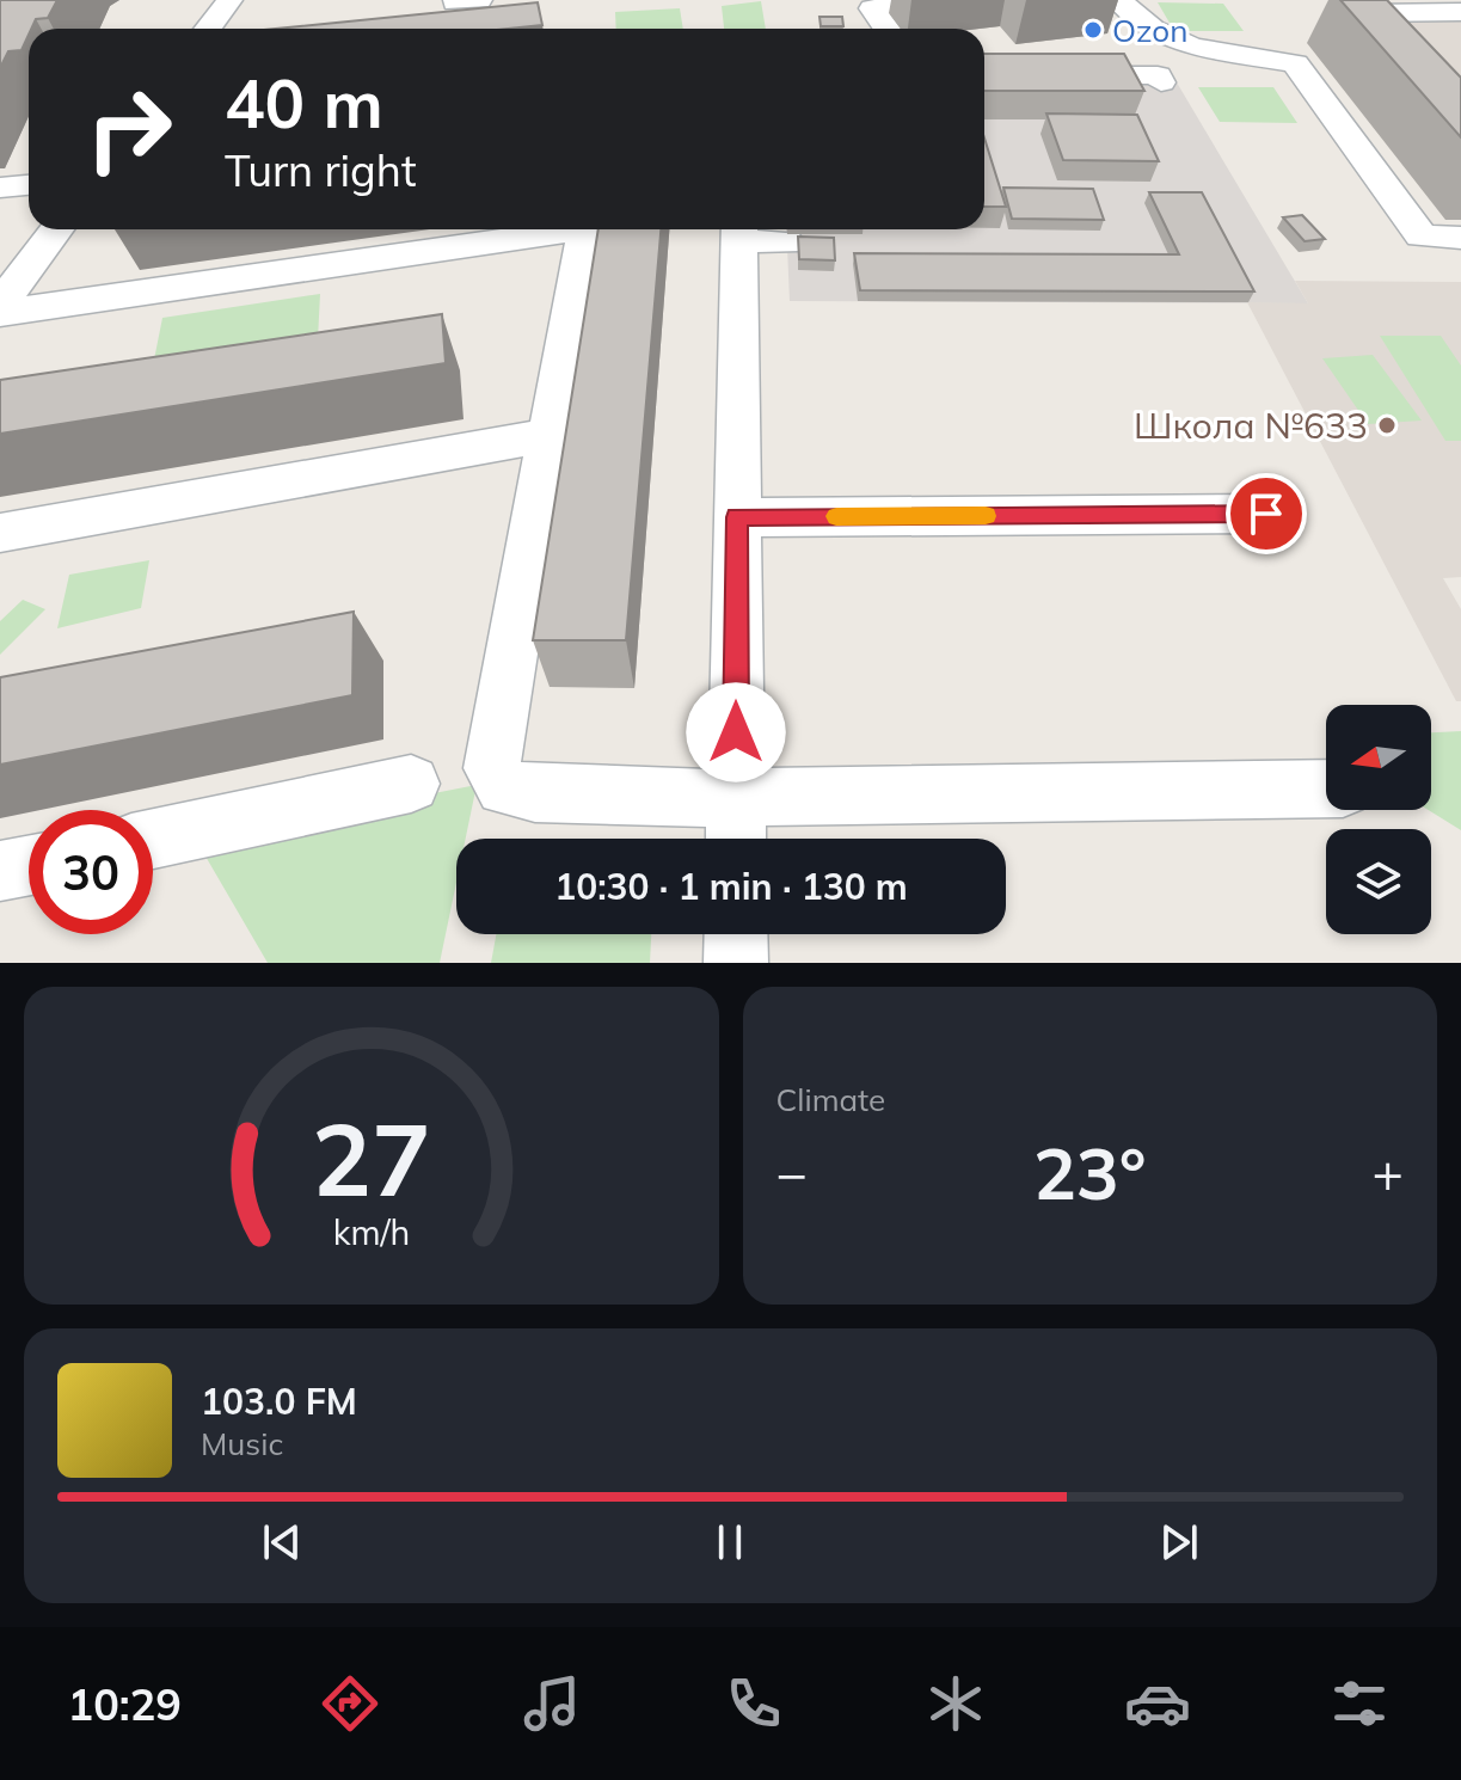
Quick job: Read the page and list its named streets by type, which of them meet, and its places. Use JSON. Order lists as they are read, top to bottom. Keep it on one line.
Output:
{"places":["Ozon","Школа №633"],"north":"left","page":{"turn":["40 m","Turn right"],"limit":"30","trip":"10:30 · 1 min · 130 m","tile":"Climate","heat":["−","23°","+"],"song":["103.0 FM","Music"],"tabs":"10:29","gauge":["27","km/h"]}}
